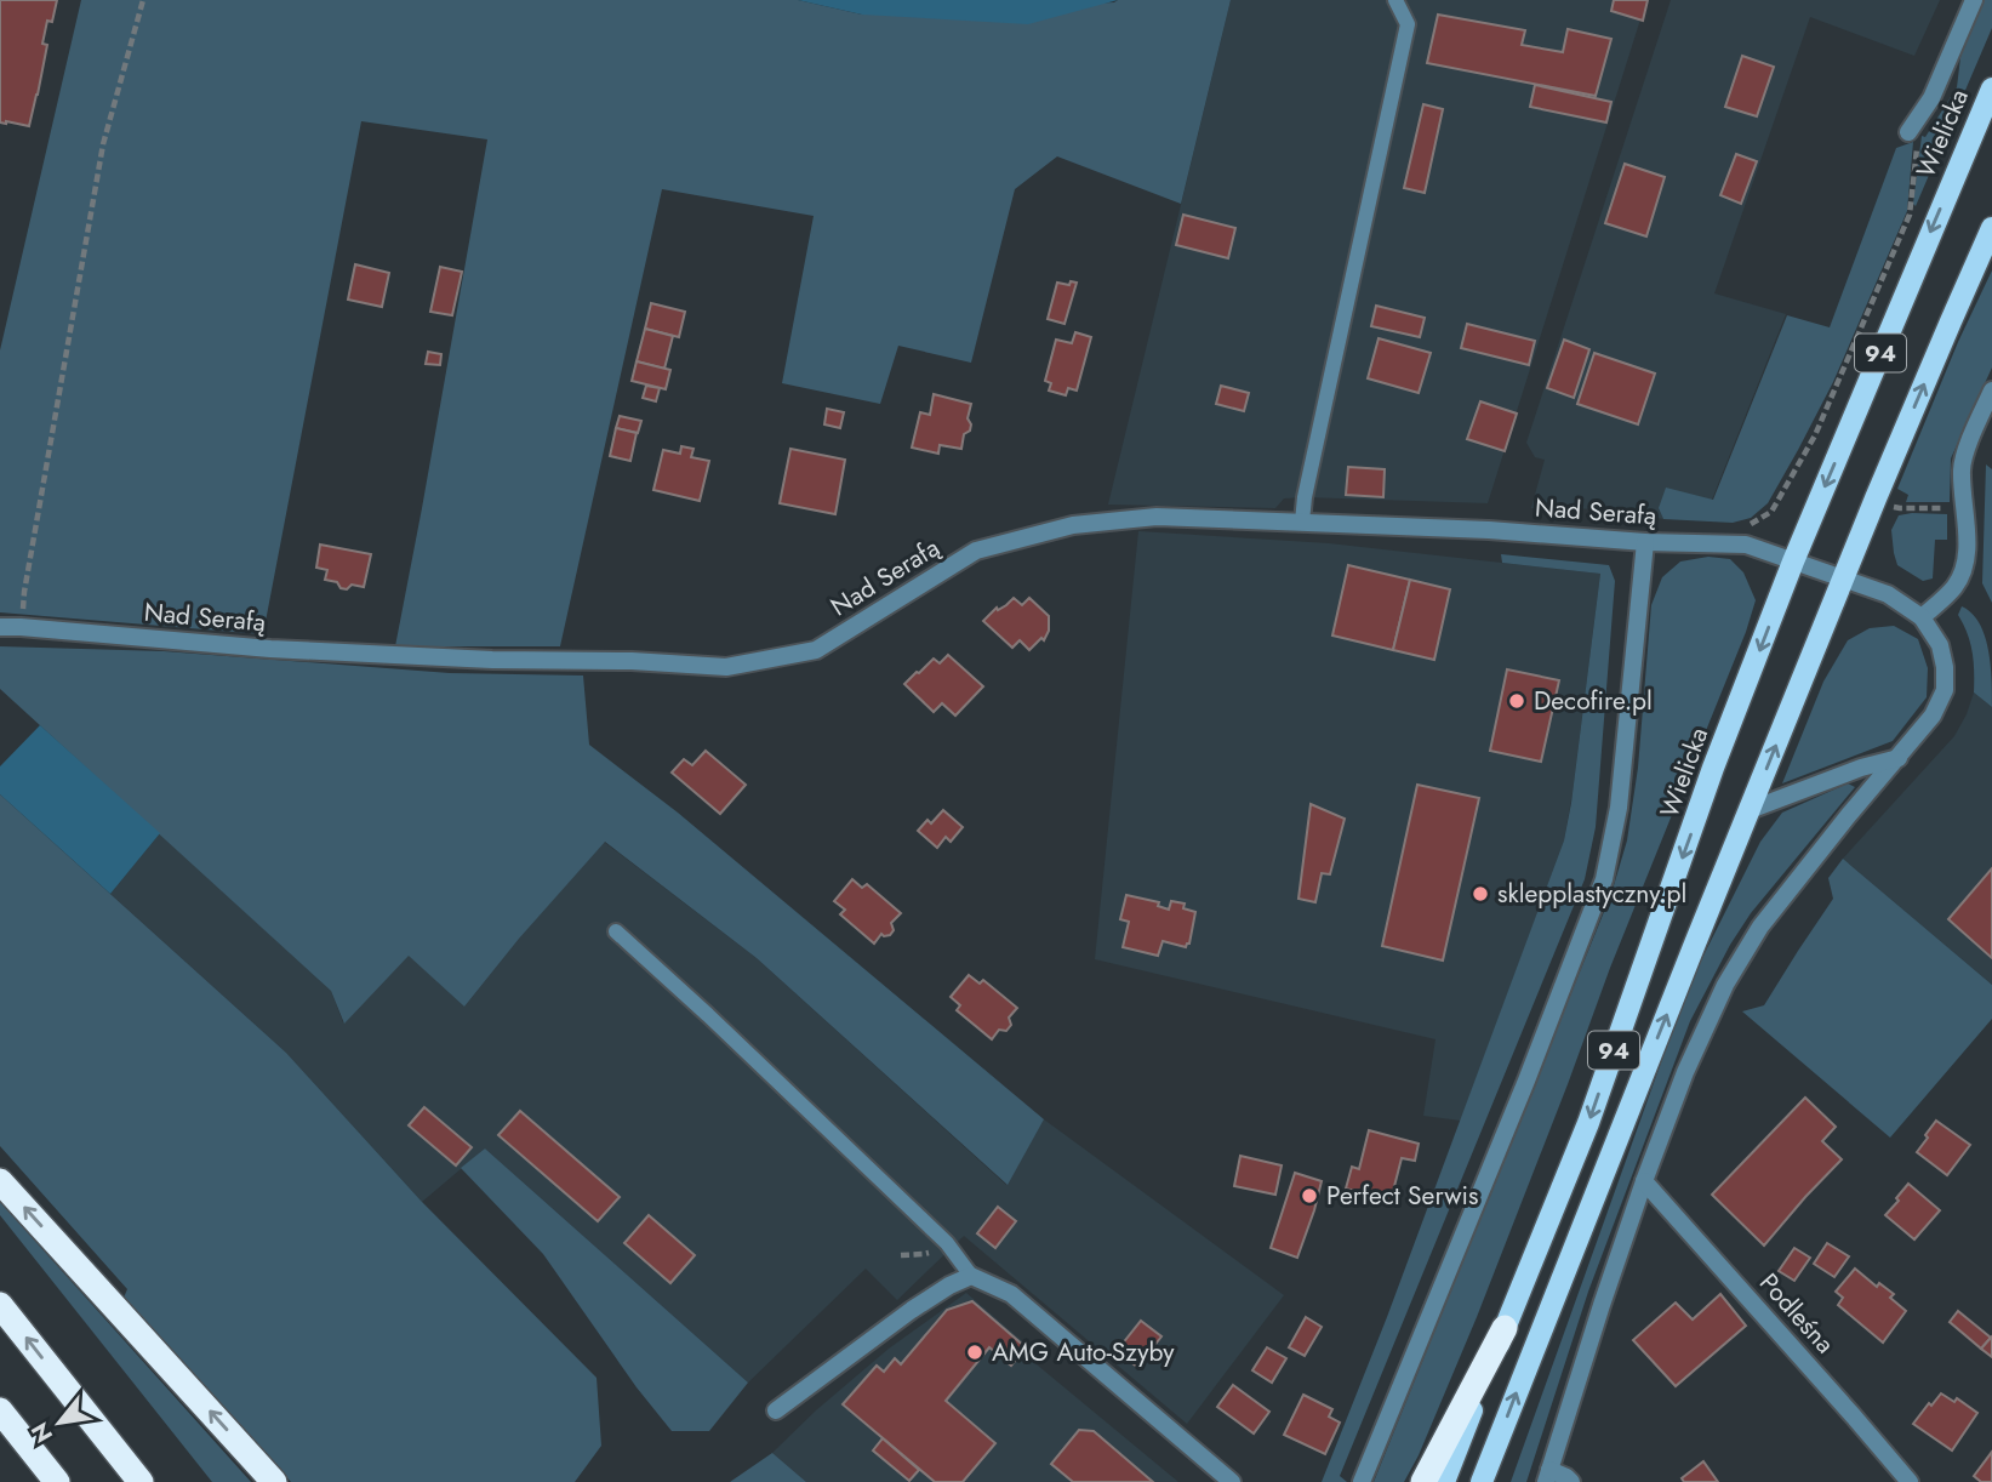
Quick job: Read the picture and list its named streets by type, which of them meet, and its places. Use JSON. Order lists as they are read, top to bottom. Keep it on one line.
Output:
{"streets":{"main road":["Wielicka","94"],"street":["Nad Serafą","Podleśna"]},"crossings":[["Wielicka","Nad Serafą"],["94","Nad Serafą"]],"places":["Decofire.pl","sklepplastyczny.pl","Perfect Serwis","AMG Auto-Szyby"],"north":"bottom left"}
